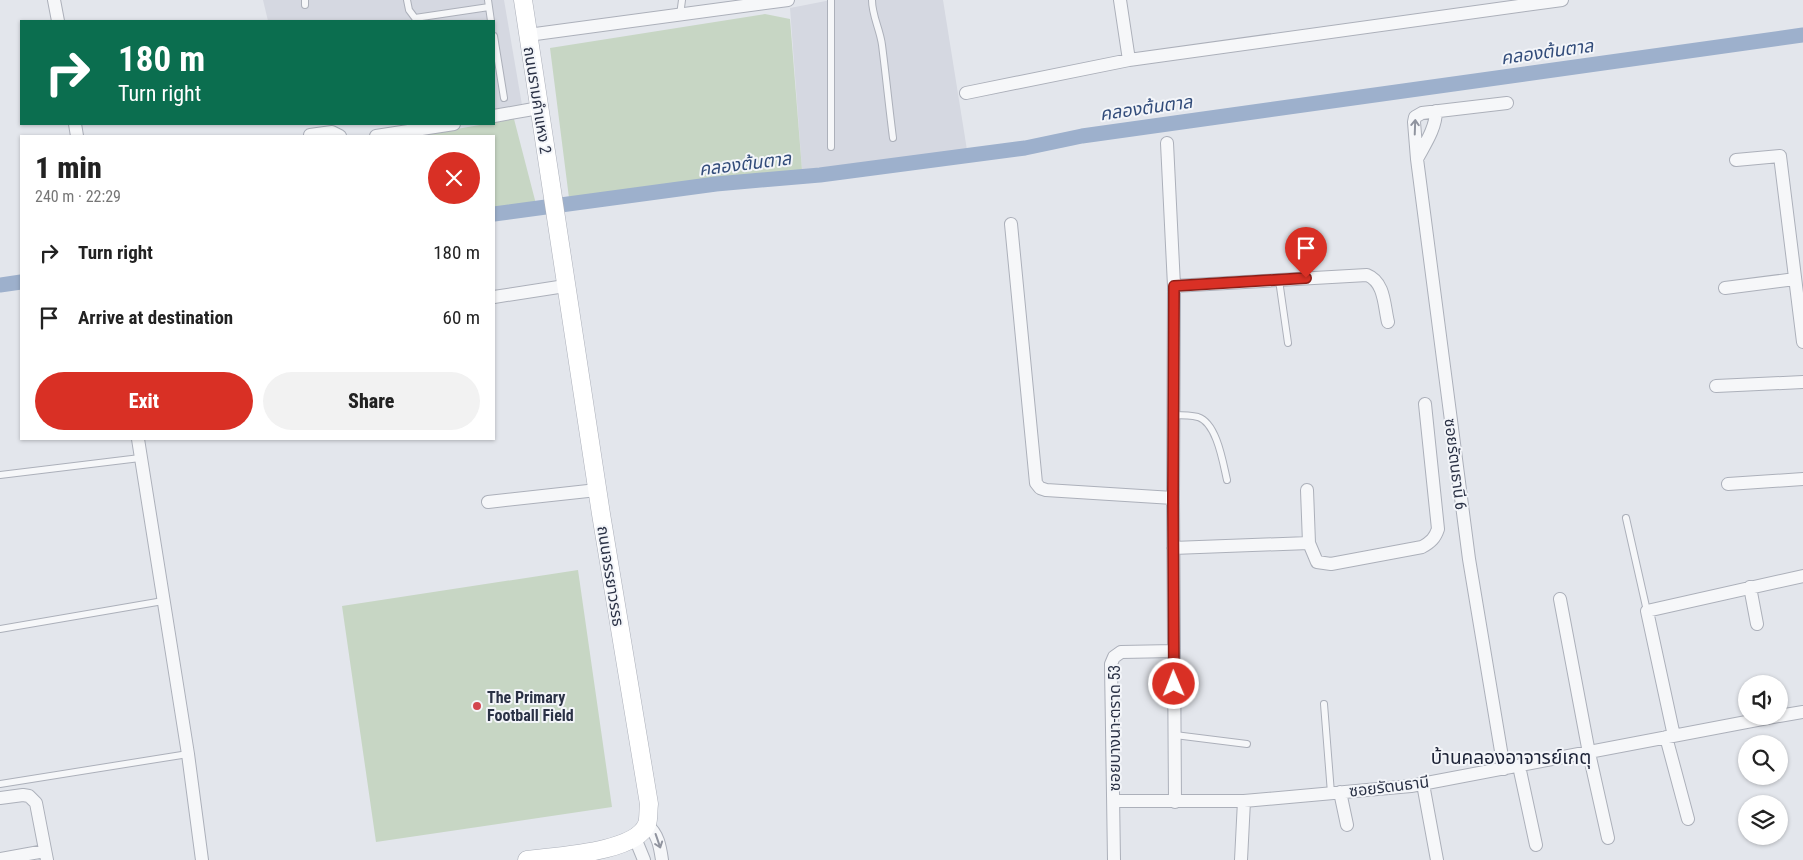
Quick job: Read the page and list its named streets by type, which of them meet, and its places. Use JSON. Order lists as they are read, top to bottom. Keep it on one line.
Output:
{"streets":{"main road":["ถนนรามคำแหง 2","ถนนจรรยาวรรธ"],"street":["ซอยรัตนธานี 6","ซอยบางนา-ตราด 53","ซอยรัตนธานี"]},"crossings":[["ถนนรามคำแหง 2","ถนนจรรยาวรรธ"],["ซอยรัตนธานี 6","ซอยรัตนธานี"],["ซอยบางนา-ตราด 53","ซอยรัตนธานี"]],"districts":["บ้านคลองอาจารย์เกตุ"],"water":["คลองต้นตาล"],"places":["The Primary Football Field"],"page":{"turn":["180 m","Turn right"],"heading":["1 min","240 m · 22:29"],"list":[{"name":"Turn right","value":"180 m"},{"name":"Arrive at destination","value":"60 m"}],"buttons":["Exit","Share"]}}
